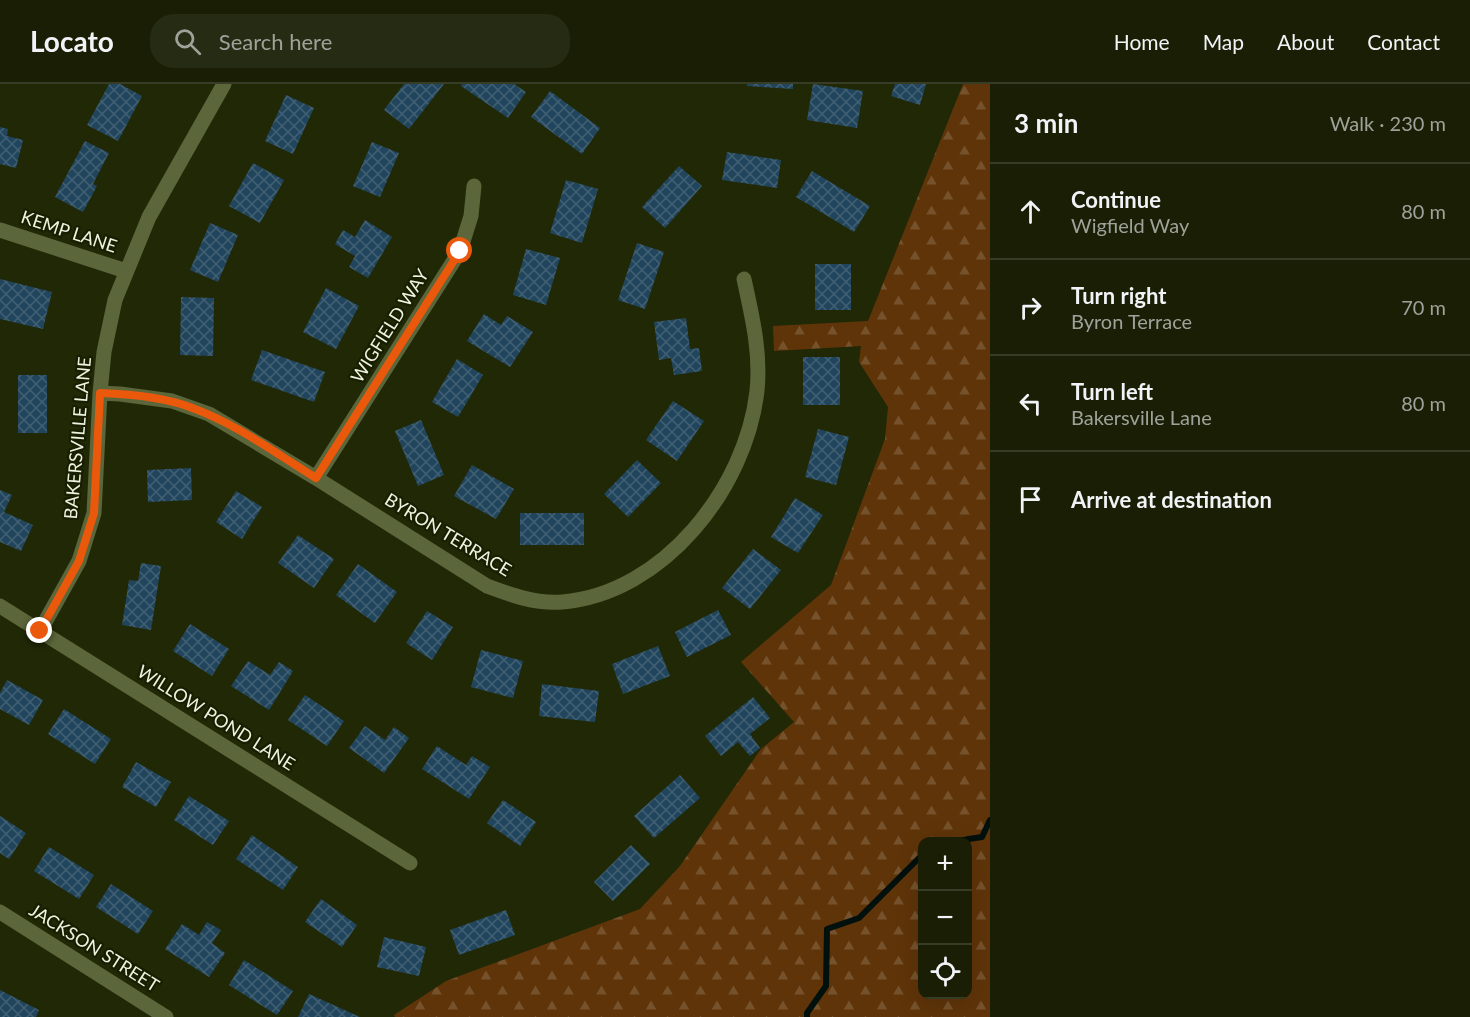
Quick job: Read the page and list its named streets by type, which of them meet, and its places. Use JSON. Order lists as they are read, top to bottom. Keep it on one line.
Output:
{"streets":{"street":["KEMP LANE","WIGFIELD WAY","BAKERSVILLE LANE","BYRON TERRACE","WILLOW POND LANE","JACKSON STREET"]},"crossings":[["KEMP LANE","BAKERSVILLE LANE"],["WIGFIELD WAY","BYRON TERRACE"],["BAKERSVILLE LANE","BYRON TERRACE"],["BAKERSVILLE LANE","WILLOW POND LANE"]],"page":{"header":"Locato","search":"Search here","nav":["Home","Map","About","Contact"],"heading":["3 min","Walk · 230 m"],"list":[["Continue","Wigfield Way","80 m"],["Turn right","Byron Terrace","70 m"],["Turn left","Bakersville Lane","80 m"],"Arrive at destination"],"map_buttons":["+","−"]}}
